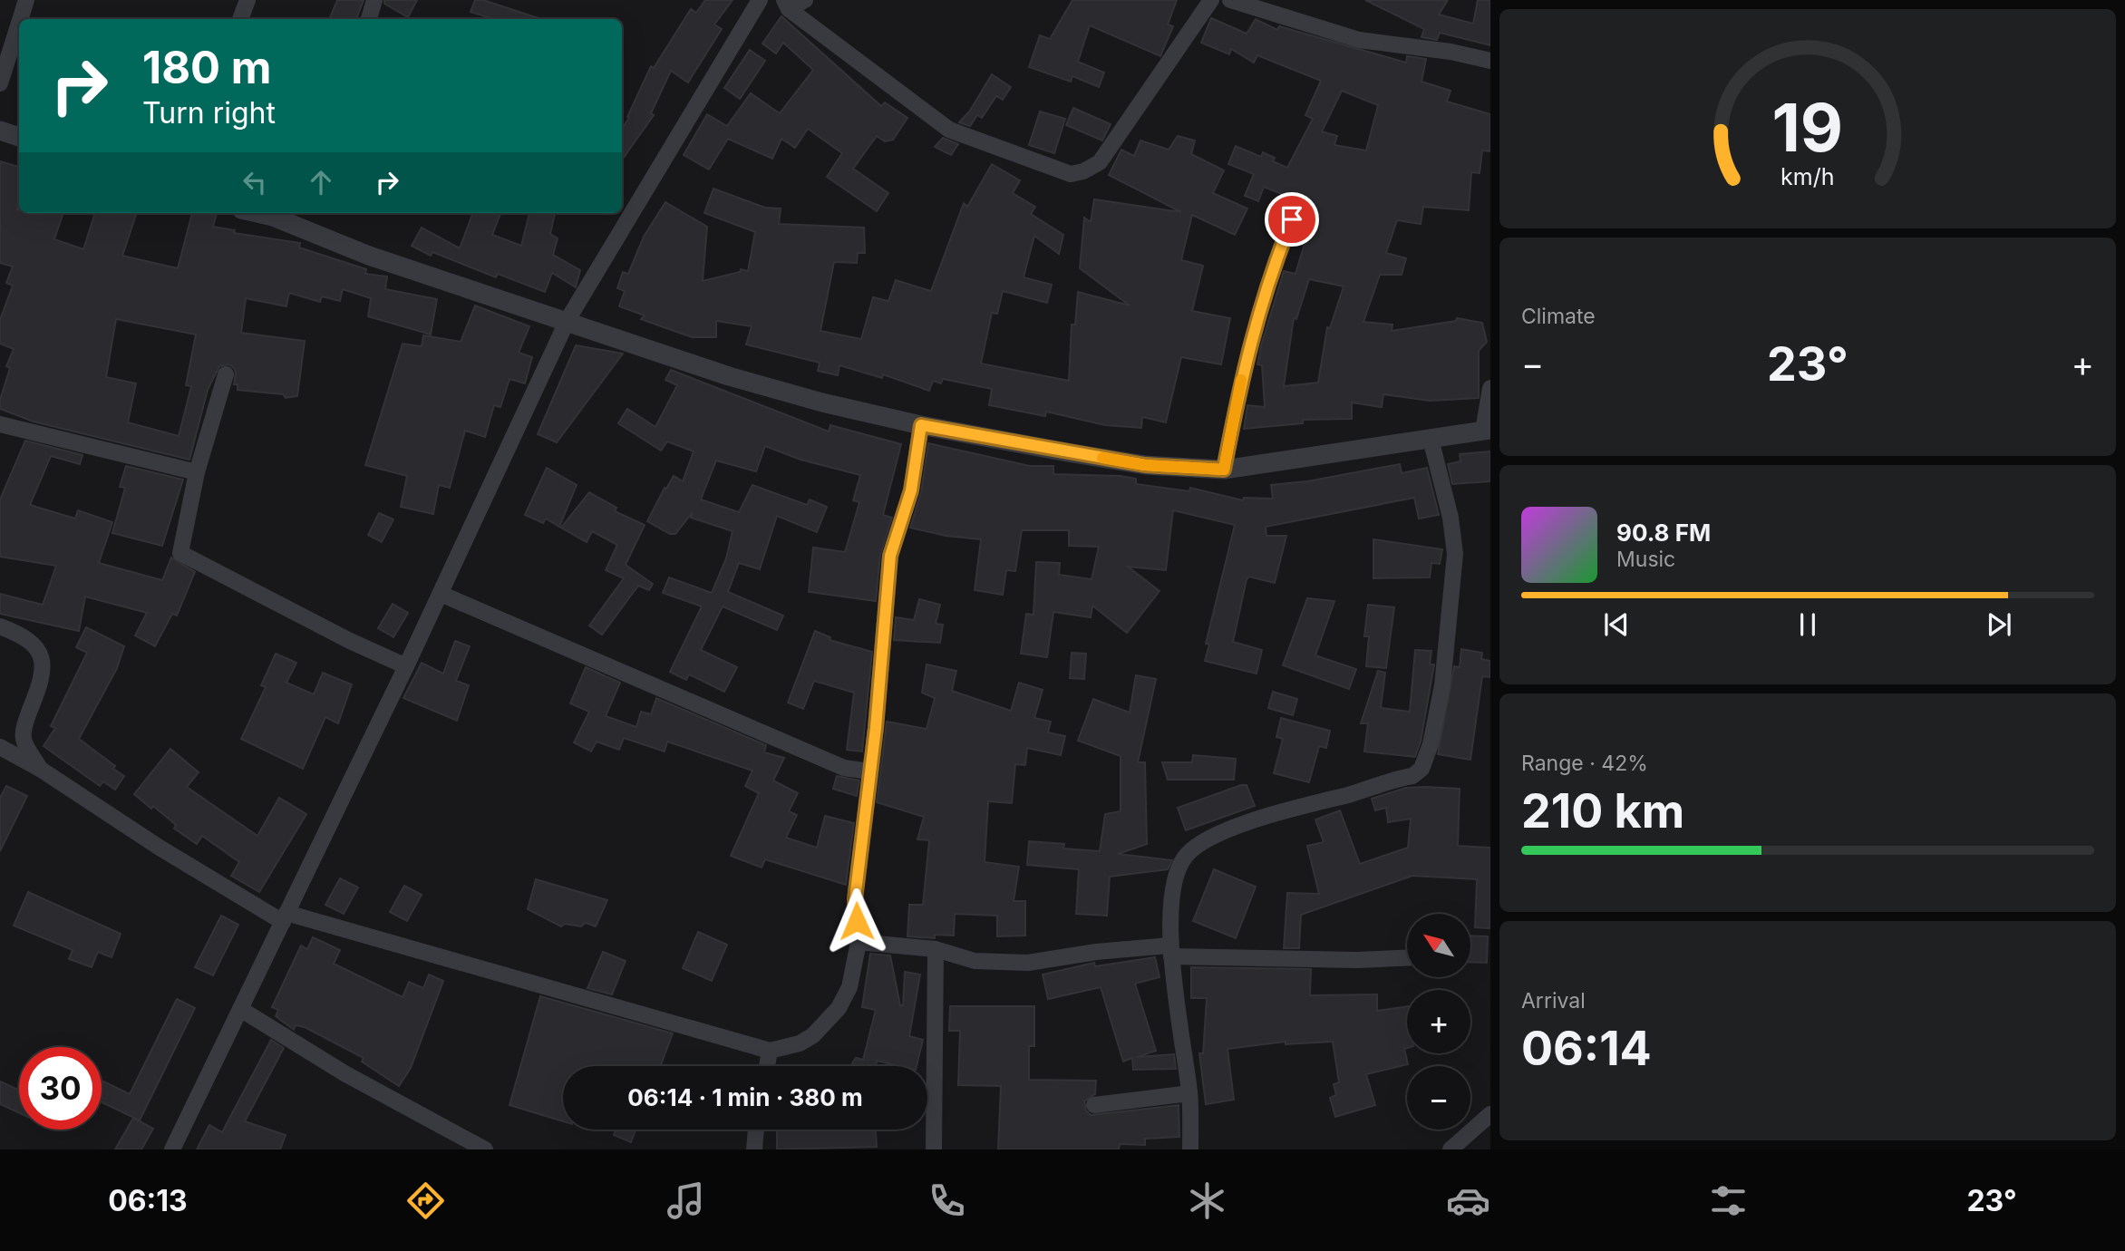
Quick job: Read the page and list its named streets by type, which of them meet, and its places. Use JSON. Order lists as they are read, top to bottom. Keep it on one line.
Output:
{"north":"top left","page":{"turn":["180 m","Turn right"],"tile":["Climate",["Range · 42%","210 km"],["Arrival","06:14"]],"heat":["−","23°","+"],"song":["90.8 FM","Music"],"map_buttons":["+","−"],"limit":"30","trip":"06:14 · 1 min · 380 m","tabs":["06:13","23°"],"gauge":["19","km/h"]}}
